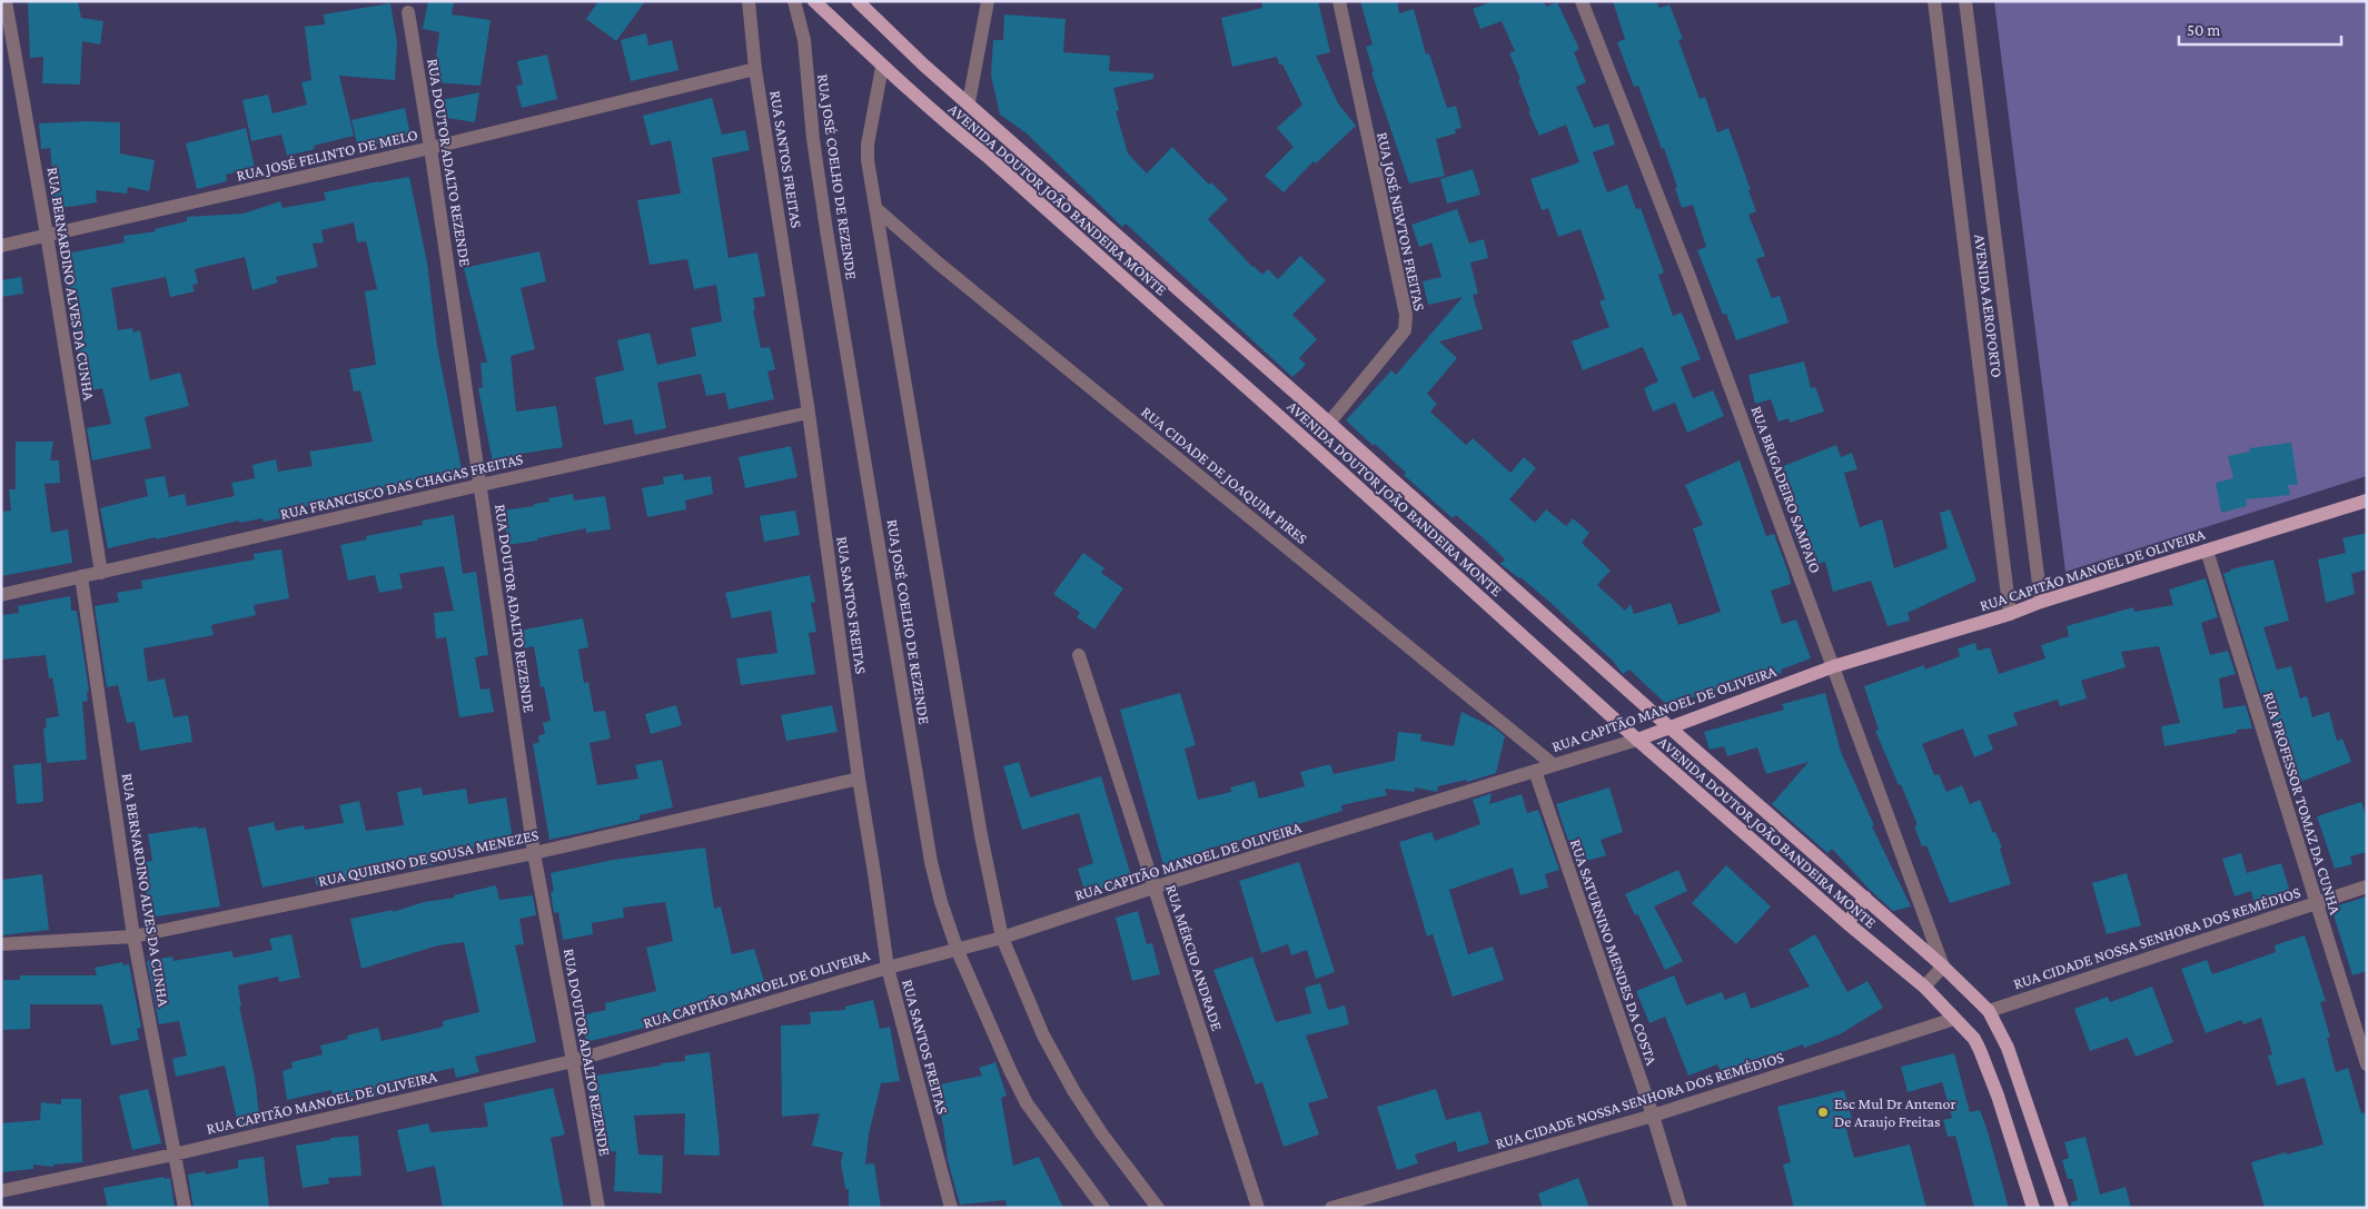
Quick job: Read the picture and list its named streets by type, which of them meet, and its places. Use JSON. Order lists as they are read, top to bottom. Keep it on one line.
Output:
{"streets":{"main road":["AVENIDA DOUTOR JOÃO BANDEIRA MONTE","RUA CAPITÃO MANOEL DE OLIVEIRA"],"street":["RUA JOSÉ FELINTO DE MELO","RUA SANTOS FREITAS","RUA DOUTOR ADALTO REZENDE","RUA JOSÉ COELHO DE REZENDE","RUA JOSÉ NEWTON FREITAS","RUA BERNARDINO ALVES DA CUNHA","AVENIDA AEROPORTO","RUA CIDADE DE JOAQUIM PIRES","RUA FRANCISCO DAS CHAGAS FREITAS","RUA BRIGADEIRO SAMPAIO","RUA PROFESSOR TOMAZ DA CUNHA","RUA QUIRINO DE SOUSA MENEZES","RUA CIDADE NOSSA SENHORA DOS REMÉDIOS","RUA SATURNINO MENDES DA COSTA","RUA MÉRCIO ANDRADE"]},"crossings":[["RUA JOSÉ FELINTO DE MELO","RUA SANTOS FREITAS"],["RUA JOSÉ FELINTO DE MELO","RUA DOUTOR ADALTO REZENDE"],["RUA JOSÉ FELINTO DE MELO","RUA BERNARDINO ALVES DA CUNHA"],["RUA SANTOS FREITAS","RUA FRANCISCO DAS CHAGAS FREITAS"],["RUA SANTOS FREITAS","RUA CAPITÃO MANOEL DE OLIVEIRA"],["RUA SANTOS FREITAS","RUA QUIRINO DE SOUSA MENEZES"],["RUA DOUTOR ADALTO REZENDE","RUA FRANCISCO DAS CHAGAS FREITAS"],["RUA DOUTOR ADALTO REZENDE","RUA CAPITÃO MANOEL DE OLIVEIRA"],["RUA DOUTOR ADALTO REZENDE","RUA QUIRINO DE SOUSA MENEZES"],["RUA JOSÉ COELHO DE REZENDE","AVENIDA DOUTOR JOÃO BANDEIRA MONTE"],["RUA JOSÉ COELHO DE REZENDE","RUA CIDADE DE JOAQUIM PIRES"],["RUA JOSÉ COELHO DE REZENDE","RUA CAPITÃO MANOEL DE OLIVEIRA"],["AVENIDA DOUTOR JOÃO BANDEIRA MONTE","RUA JOSÉ NEWTON FREITAS"],["AVENIDA DOUTOR JOÃO BANDEIRA MONTE","RUA BRIGADEIRO SAMPAIO"],["AVENIDA DOUTOR JOÃO BANDEIRA MONTE","RUA CAPITÃO MANOEL DE OLIVEIRA"],["AVENIDA DOUTOR JOÃO BANDEIRA MONTE","RUA CIDADE NOSSA SENHORA DOS REMÉDIOS"],["RUA BERNARDINO ALVES DA CUNHA","RUA FRANCISCO DAS CHAGAS FREITAS"],["RUA BERNARDINO ALVES DA CUNHA","RUA CAPITÃO MANOEL DE OLIVEIRA"],["RUA BERNARDINO ALVES DA CUNHA","RUA QUIRINO DE SOUSA MENEZES"],["AVENIDA AEROPORTO","RUA CAPITÃO MANOEL DE OLIVEIRA"],["RUA CIDADE DE JOAQUIM PIRES","RUA CAPITÃO MANOEL DE OLIVEIRA"],["RUA BRIGADEIRO SAMPAIO","RUA CAPITÃO MANOEL DE OLIVEIRA"],["RUA CAPITÃO MANOEL DE OLIVEIRA","RUA PROFESSOR TOMAZ DA CUNHA"],["RUA CAPITÃO MANOEL DE OLIVEIRA","RUA SATURNINO MENDES DA COSTA"],["RUA CAPITÃO MANOEL DE OLIVEIRA","RUA MÉRCIO ANDRADE"],["RUA PROFESSOR TOMAZ DA CUNHA","RUA CIDADE NOSSA SENHORA DOS REMÉDIOS"],["RUA CIDADE NOSSA SENHORA DOS REMÉDIOS","RUA SATURNINO MENDES DA COSTA"]],"places":["Esc Mul Dr Antenor De Araujo Freitas"],"scale_bar":"50 m"}
